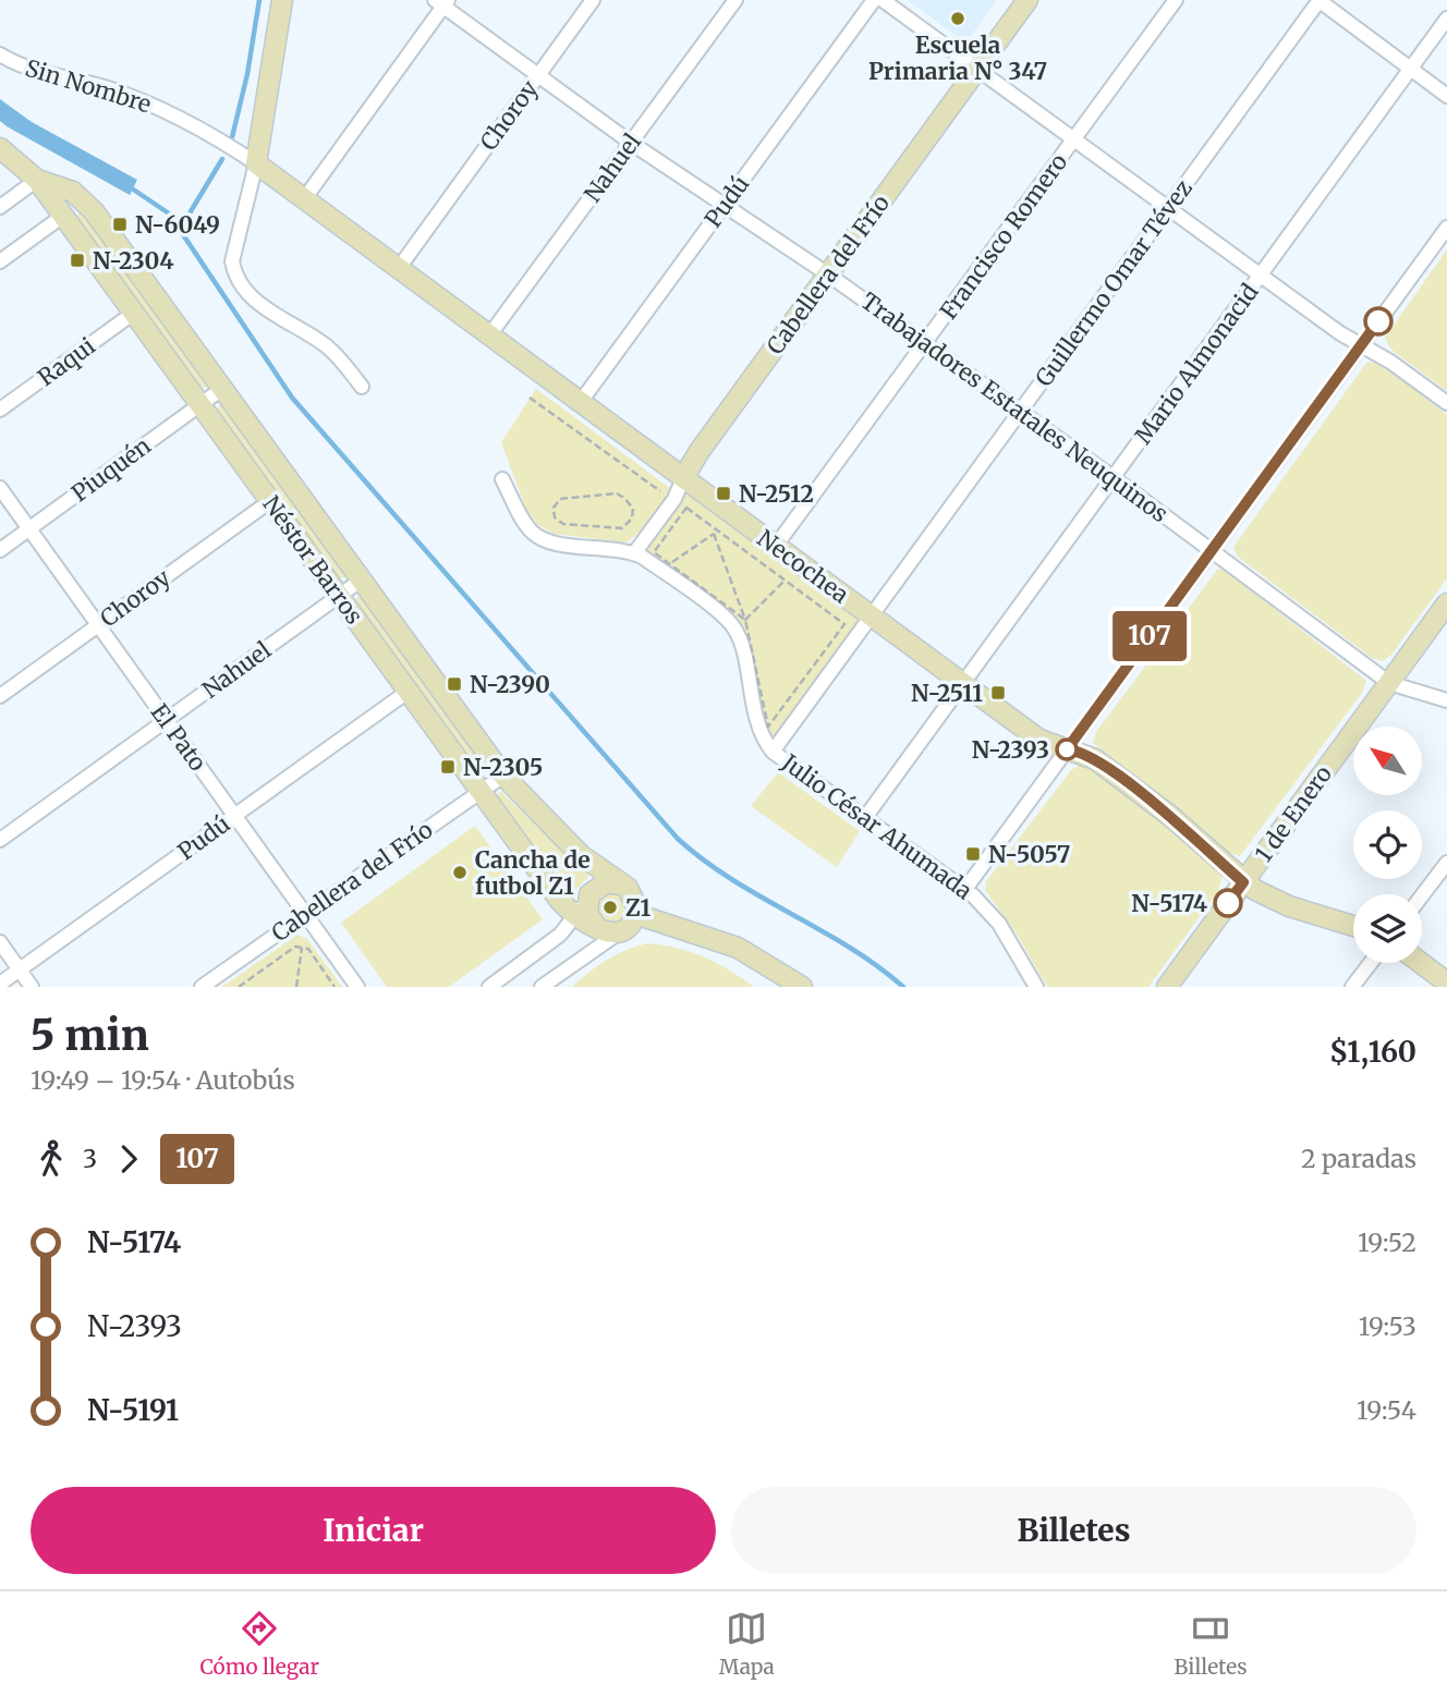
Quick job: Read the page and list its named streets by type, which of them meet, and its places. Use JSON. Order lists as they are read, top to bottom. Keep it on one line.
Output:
{"streets":{"street":["Sin Nombre","Choroy","Nahuel","Pudú","Francisco Romero","Cabellera del Frío","Guillermo Omar Tévez","Raqui","Mario Almonacid","Trabajadores Estatales Neuquinos","Piuquén","Néstor Barros","Necochea","El Pato","1 de Enero","Julio César Ahumada"]},"crossings":[["Sin Nombre","Necochea"],["Choroy","Trabajadores Estatales Neuquinos"],["Choroy","Néstor Barros"],["Choroy","Necochea"],["Choroy","El Pato"],["Nahuel","Trabajadores Estatales Neuquinos"],["Nahuel","Néstor Barros"],["Nahuel","Necochea"],["Nahuel","El Pato"],["Pudú","Trabajadores Estatales Neuquinos"],["Pudú","Néstor Barros"],["Pudú","Necochea"],["Pudú","El Pato"],["Francisco Romero","Trabajadores Estatales Neuquinos"],["Francisco Romero","Necochea"],["Cabellera del Frío","Trabajadores Estatales Neuquinos"],["Cabellera del Frío","Néstor Barros"],["Cabellera del Frío","Necochea"],["Cabellera del Frío","El Pato"],["Cabellera del Frío","Julio César Ahumada"],["Guillermo Omar Tévez","Trabajadores Estatales Neuquinos"],["Guillermo Omar Tévez","Necochea"],["Guillermo Omar Tévez","Julio César Ahumada"],["Raqui","Néstor Barros"],["Mario Almonacid","Trabajadores Estatales Neuquinos"],["Mario Almonacid","Necochea"],["Mario Almonacid","Julio César Ahumada"],["Trabajadores Estatales Neuquinos","1 de Enero"],["Piuquén","Néstor Barros"],["Piuquén","El Pato"],["Necochea","1 de Enero"]],"places":{"other":["Escuela Primaria N° 347","N-2393","Cancha de futbol Z1","N-5174","Z1"],"transit":["N-6049","N-2304","N-2512","N-2390","N-2511","N-2305","N-5057"]},"lines":["bus line 107"],"north":"top left","page":{"on_map":"107","heading":["5 min","19:49 – 19:54 · Autobús","$1,160"],"legs":["3","107","2 paradas"],"list":[{"name":"N-5174","value":"19:52"},{"name":"N-2393","value":"19:53"},{"name":"N-5191","value":"19:54"}],"buttons":["Iniciar","Billetes"],"tabs":["Cómo llegar","Mapa","Billetes"]}}
